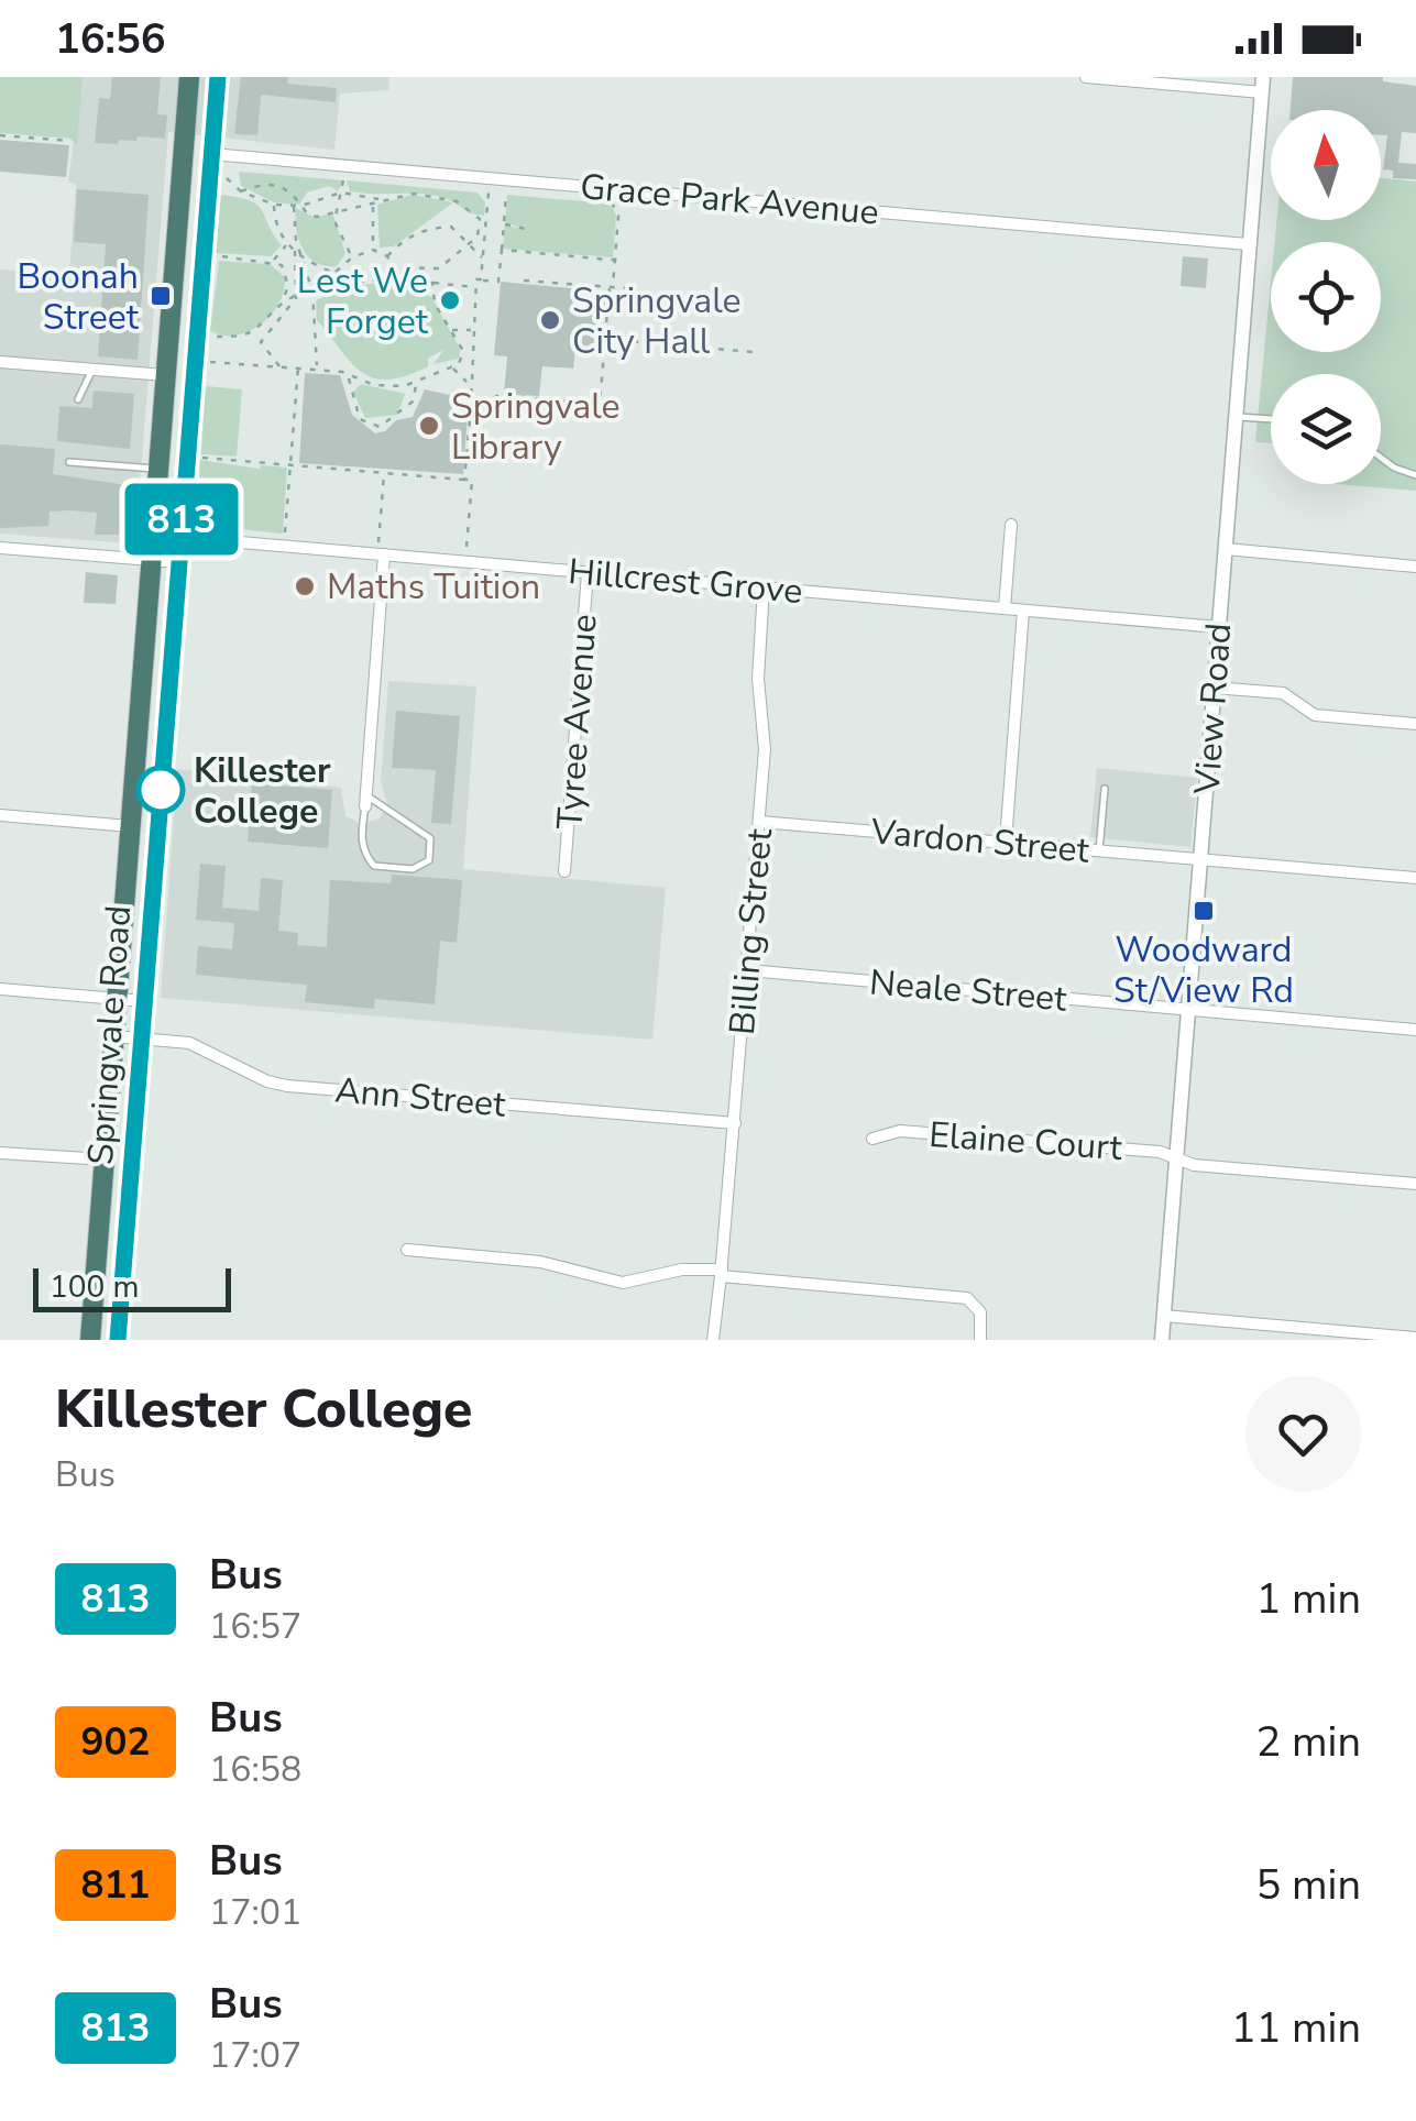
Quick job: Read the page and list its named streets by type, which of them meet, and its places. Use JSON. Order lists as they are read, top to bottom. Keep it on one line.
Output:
{"streets":{"highway":["Springvale Road"],"street":["Grace Park Avenue","Hillcrest Grove","View Road","Tyree Avenue","Vardon Street","Billing Street","Neale Street","Ann Street","Elaine Court"]},"crossings":[["Grace Park Avenue","View Road"],["Grace Park Avenue","Springvale Road"],["Hillcrest Grove","View Road"],["Hillcrest Grove","Tyree Avenue"],["Hillcrest Grove","Billing Street"],["Hillcrest Grove","Springvale Road"],["View Road","Vardon Street"],["View Road","Neale Street"],["View Road","Elaine Court"],["Vardon Street","Billing Street"],["Billing Street","Neale Street"],["Billing Street","Ann Street"],["Springvale Road","Ann Street"]],"places":{"transit":["Boonah Street","Woodward St/View Rd"],"other":["Lest We Forget","Springvale City Hall","Springvale Library","Maths Tuition","Killester College"]},"lines":["bus line 813"],"scale_bar":"100 m","north":"top","page":{"status":"16:56","on_map":"813","scale":"100 m","heading":["Killester College","Bus"],"list":[{"mark":"813","name":"Bus","note":"16:57","value":"1 min"},{"mark":"902","name":"Bus","note":"16:58","value":"2 min"},{"mark":"811","name":"Bus","note":"17:01","value":"5 min"},{"mark":"813","name":"Bus","note":"17:07","value":"11 min"}]}}
